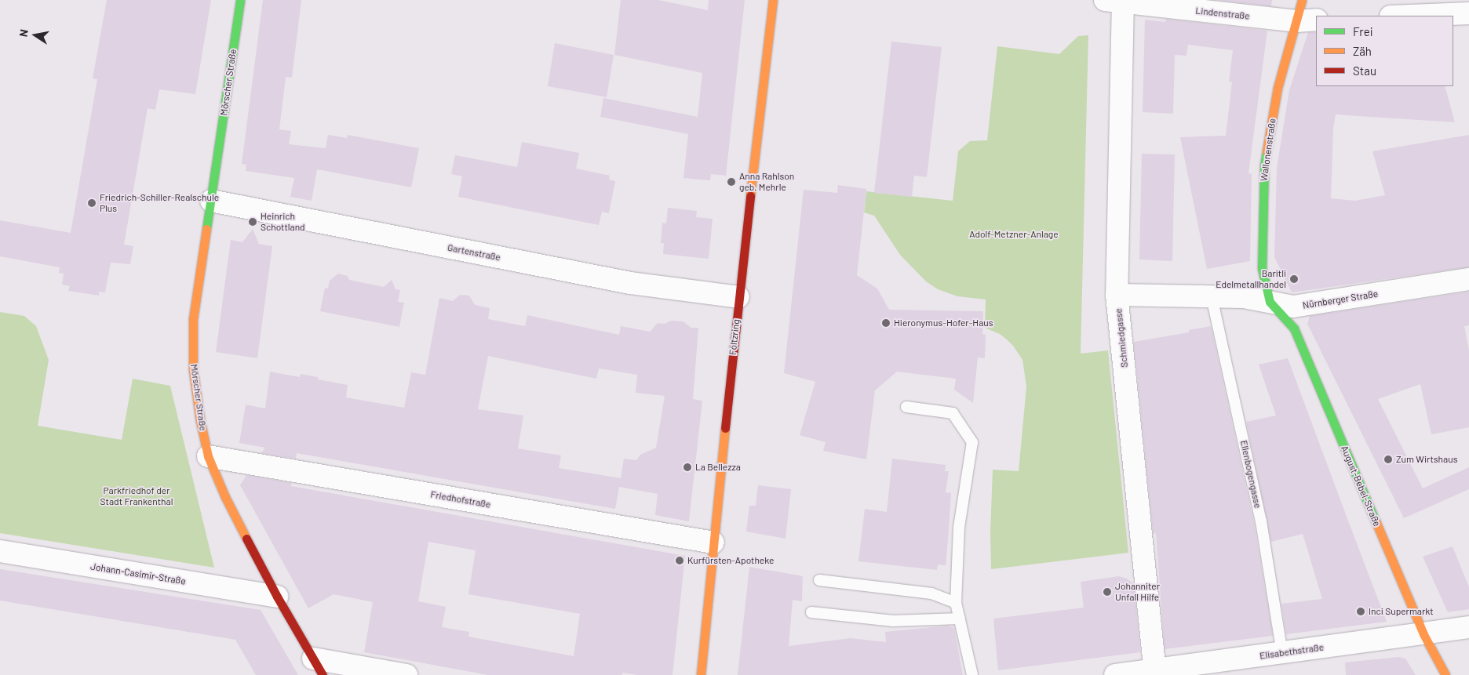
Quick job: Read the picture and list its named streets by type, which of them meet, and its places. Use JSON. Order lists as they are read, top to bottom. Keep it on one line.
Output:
{"streets":{"street":["Lindenstraße","Mörscher Straße","Wallonenstraße","Gartenstraße","Nürnberger Straße","Foltzring","Schmiedgasse","August-Bebel-Straße","Friedhofstraße","Johann-Casimir-Straße","Elisabethstraße"],"lane":["Ellenbogengasse"]},"crossings":[["Lindenstraße","Wallonenstraße"],["Lindenstraße","Schmiedgasse"],["Mörscher Straße","Gartenstraße"],["Mörscher Straße","Friedhofstraße"],["Mörscher Straße","Johann-Casimir-Straße"],["Wallonenstraße","Nürnberger Straße"],["Wallonenstraße","August-Bebel-Straße"],["Gartenstraße","Foltzring"],["Nürnberger Straße","Schmiedgasse"],["Nürnberger Straße","Ellenbogengasse"],["Nürnberger Straße","August-Bebel-Straße"],["Foltzring","Friedhofstraße"],["Schmiedgasse","Elisabethstraße"],["Ellenbogengasse","Elisabethstraße"],["August-Bebel-Straße","Elisabethstraße"]],"parks":["Adolf-Metzner-Anlage","Parkfriedhof der Stadt Frankenthal"],"places":["Anna Rahlson geb. Mehrle","Friedrich-Schiller-Realschule Plus","Heinrich Schottland","Baritli Edelmetallhandel","Hieronymus-Hofer-Haus","Zum Wirtshaus","La Bellezza","Kurfürsten-Apotheke","Johanniter Unfall Hilfe","Inci Supermarkt"],"legend":["Frei","Zäh","Stau"],"north":"left"}
